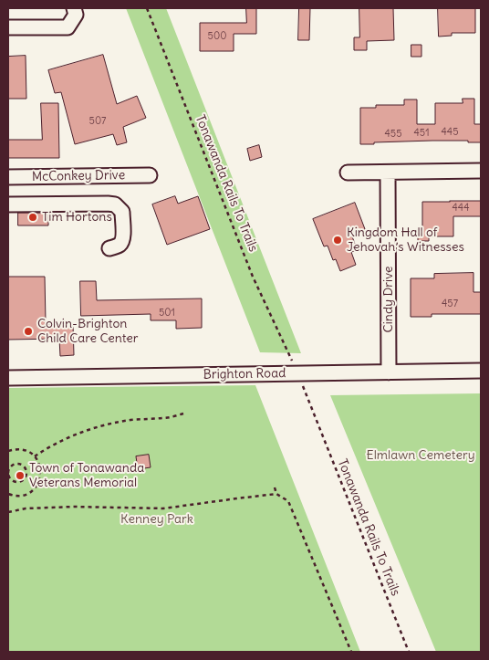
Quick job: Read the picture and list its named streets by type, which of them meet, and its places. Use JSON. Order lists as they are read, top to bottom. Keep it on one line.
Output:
{"streets":{"street":["McConkey Drive","Cindy Drive","Brighton Road"],"path":["Tonawanda Rails To Trails"]},"crossings":[["Cindy Drive","Brighton Road"]],"parks":["Elmlawn Cemetery","Kenney Park"],"places":["Tim Hortons","Kingdom Hall of Jehovah’s Witnesses","Colvin-Brighton Child Care Center","Town of Tonawanda Veterans Memorial"],"house_numbers":["500","507","445","451","455","444","457","501"]}
